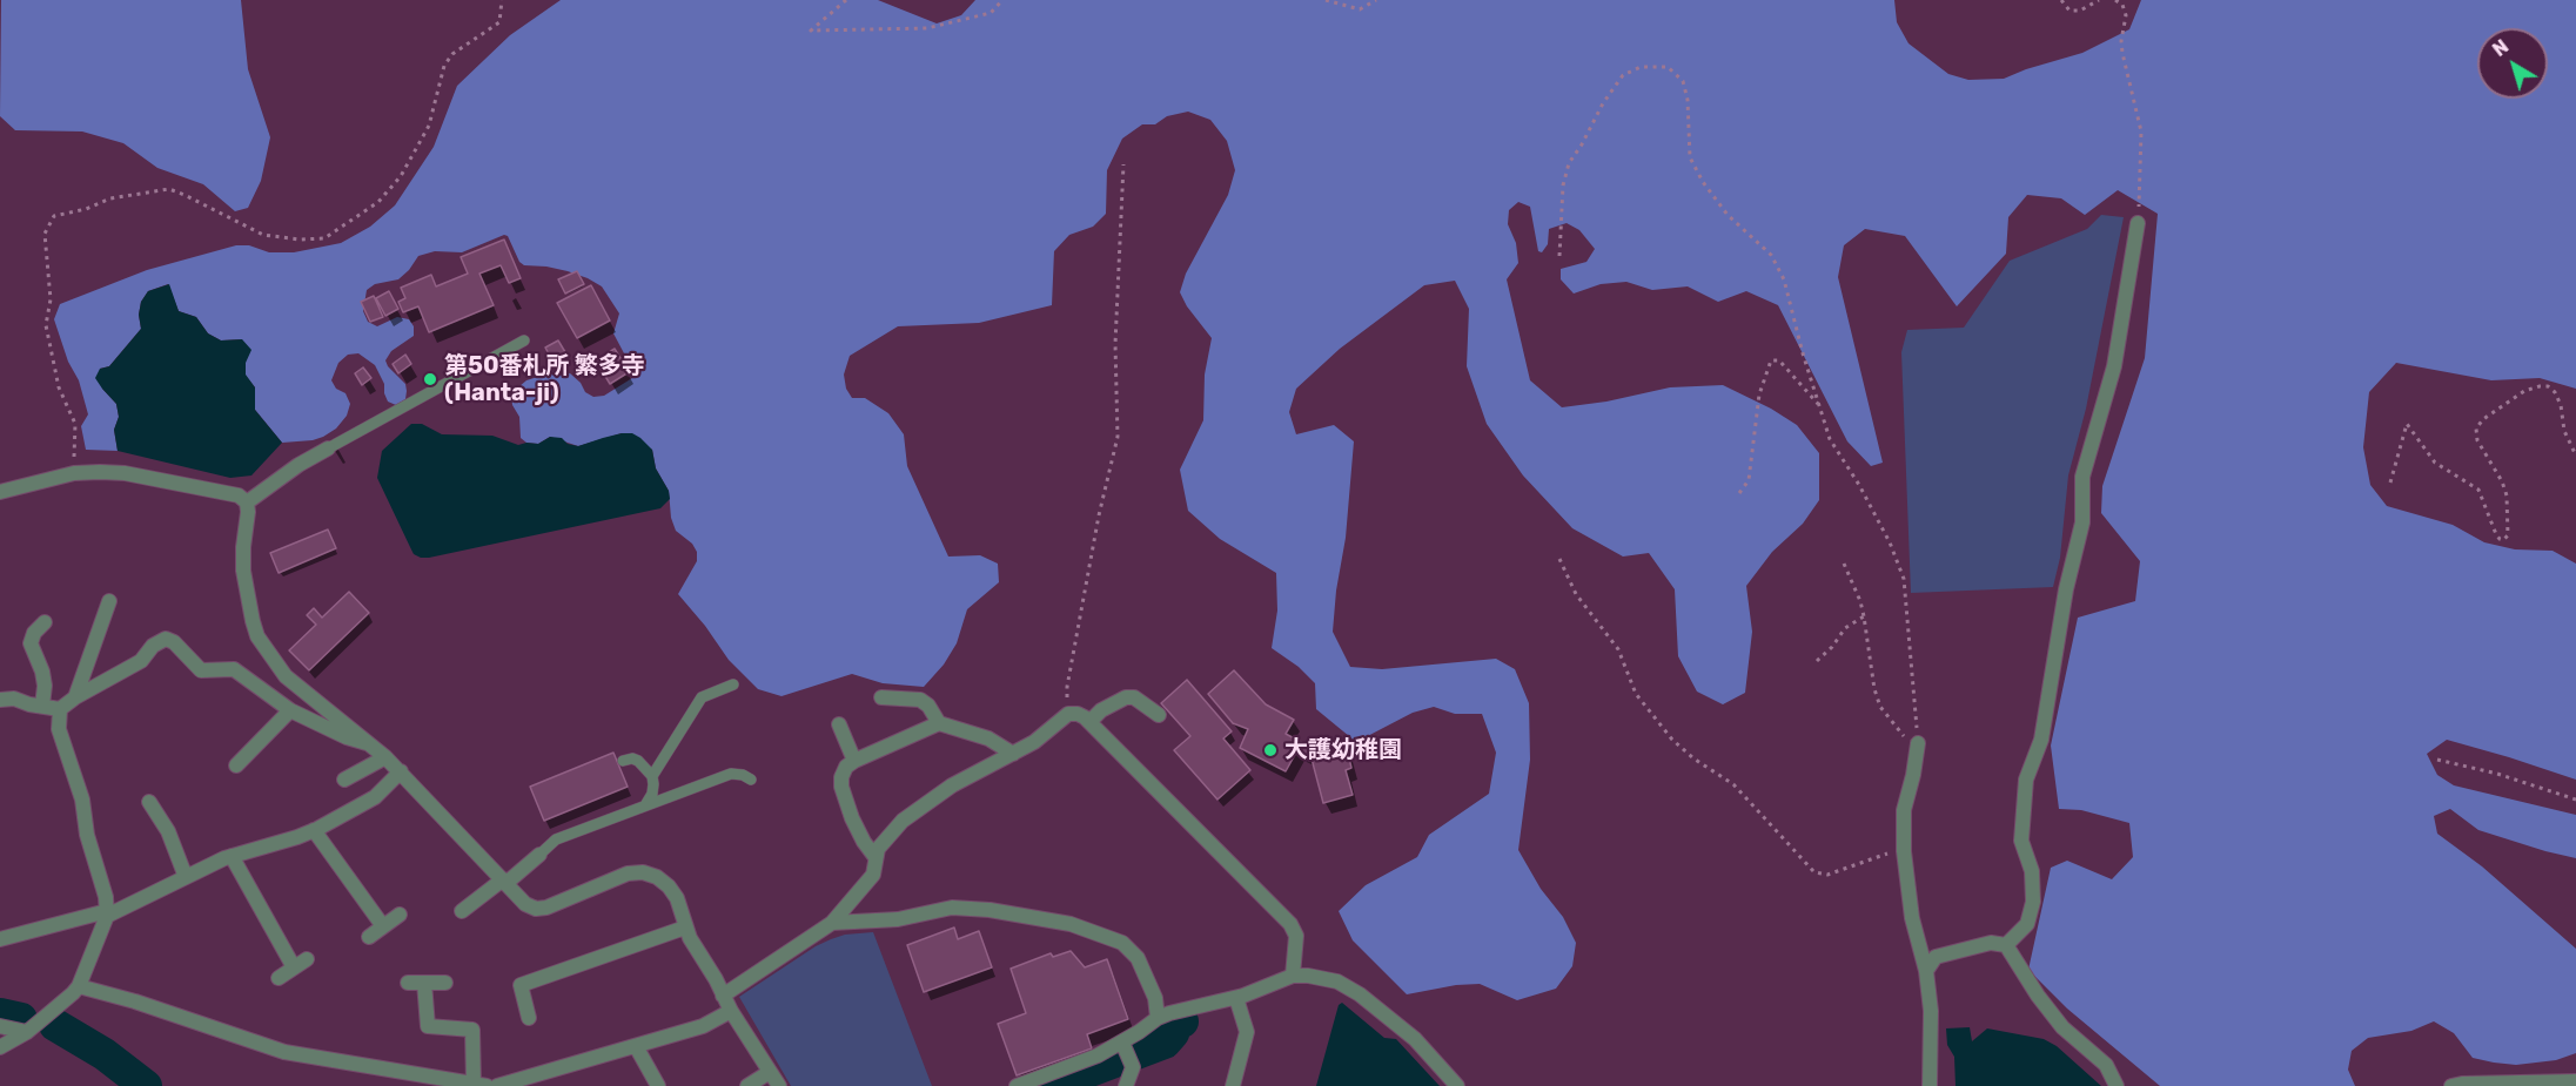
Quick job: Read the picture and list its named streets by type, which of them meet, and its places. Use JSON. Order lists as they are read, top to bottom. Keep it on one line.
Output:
{"places":["第50番札所 繁多寺 (Hanta-ji)","大護幼稚園"],"north":"top left"}
